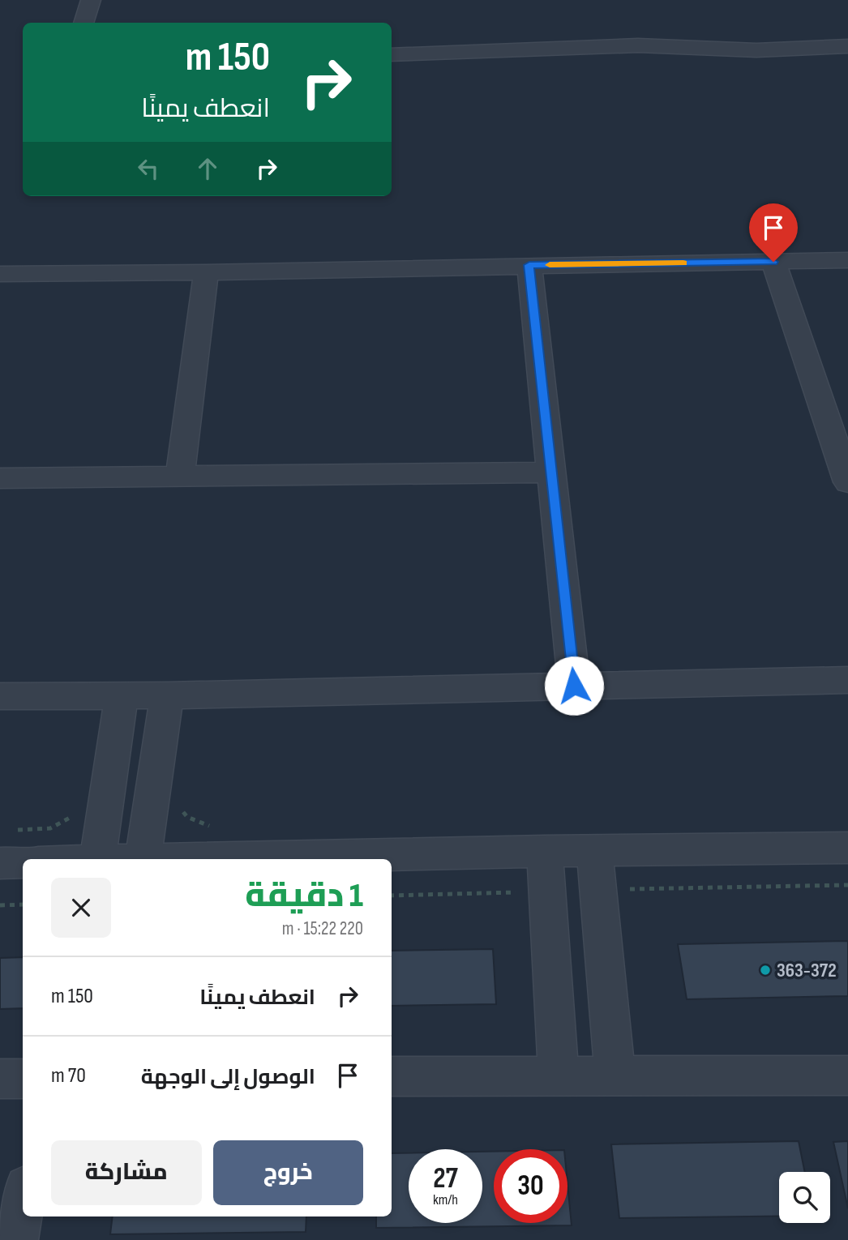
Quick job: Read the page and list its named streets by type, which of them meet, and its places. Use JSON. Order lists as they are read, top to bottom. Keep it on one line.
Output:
{"places":["363-372"],"page":{"turn":["150 m","انعطف يمينًا"],"heading":["1 دقيقة","220 m · 15:22"],"list":[{"name":"انعطف يمينًا","value":"150 m"},{"name":"الوصول إلى الوجهة","value":"70 m"}],"buttons":["خروج","مشاركة"],"speed":"27 km/h","limit":"30"}}
